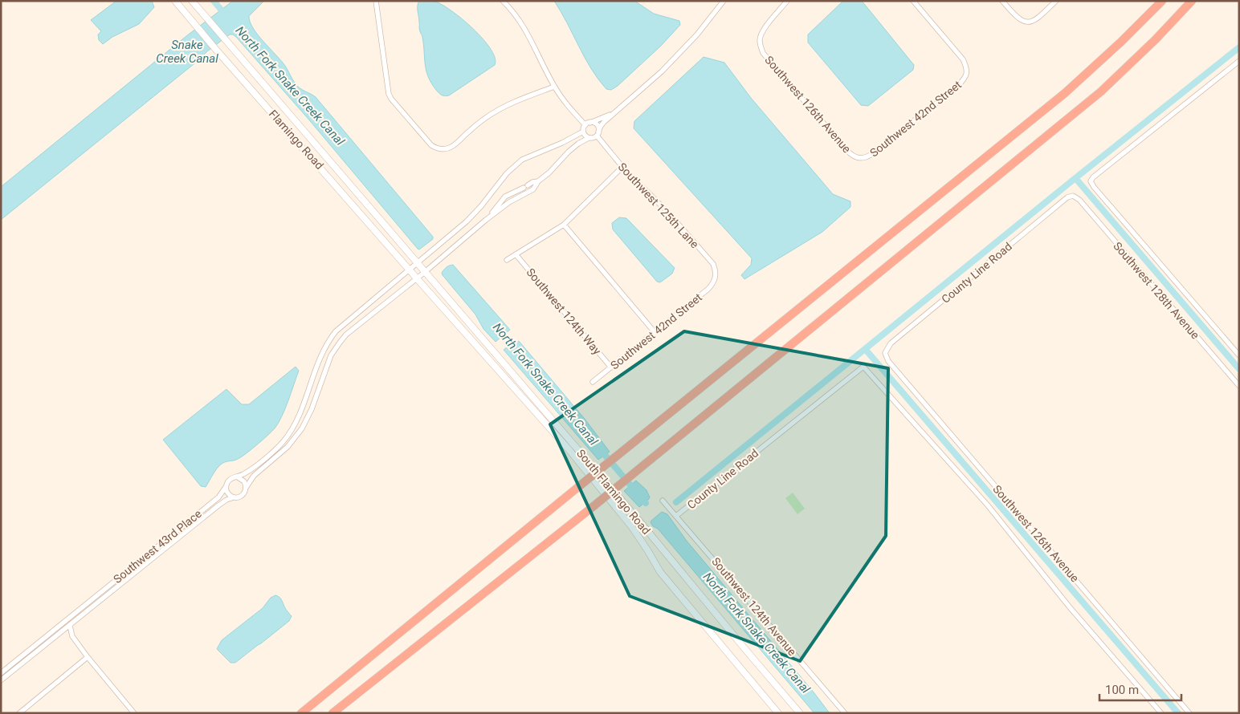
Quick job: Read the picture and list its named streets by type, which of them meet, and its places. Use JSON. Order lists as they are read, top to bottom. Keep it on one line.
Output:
{"streets":{"main road":["Flamingo Road","South Flamingo Road"],"street":["Southwest 126th Avenue","Southwest 42nd Street","Southwest 125th Lane","County Line Road","Southwest 128th Avenue","Southwest 124th Way","Southwest 43rd Place","Southwest 124th Avenue"]},"crossings":[["Southwest 126th Avenue","Southwest 42nd Street"],["Southwest 126th Avenue","County Line Road"],["Southwest 42nd Street","Southwest 125th Lane"],["Southwest 42nd Street","Southwest 124th Way"],["Flamingo Road","South Flamingo Road"],["County Line Road","Southwest 128th Avenue"],["County Line Road","Southwest 124th Avenue"]],"water":["Snake Creek Canal","North Fork Snake Creek Canal"],"scale_bar":"100 m"}
